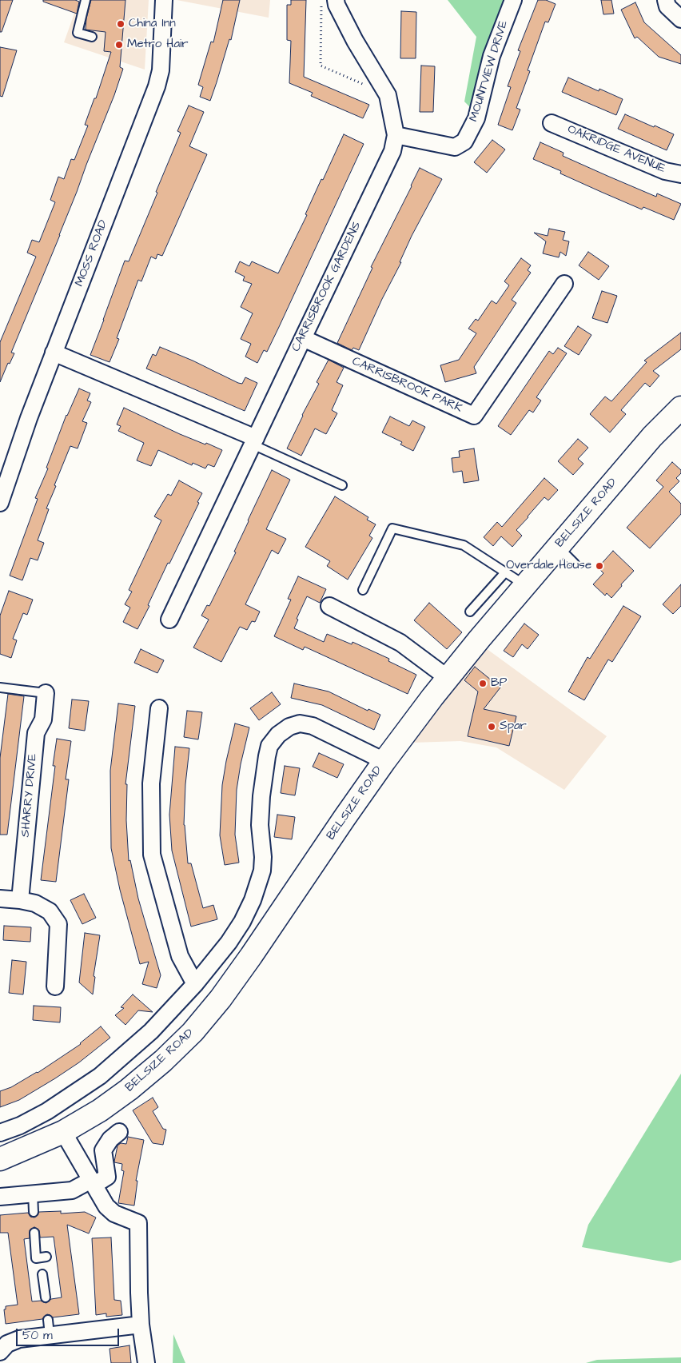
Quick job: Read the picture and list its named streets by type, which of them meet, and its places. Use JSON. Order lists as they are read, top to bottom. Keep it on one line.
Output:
{"streets":{"street":["MOUNTVIEW DRIVE","OAKRIDGE AVENUE","MOSS ROAD","CARRISBROOK GARDENS","CARRISBROOK PARK","BELSIZE ROAD","SHARRY DRIVE"]},"crossings":[["MOUNTVIEW DRIVE","CARRISBROOK GARDENS"],["CARRISBROOK GARDENS","CARRISBROOK PARK"]],"places":["China Inn","Metro Hair","Overdale House","BP","Spar"],"scale_bar":"50 m"}
